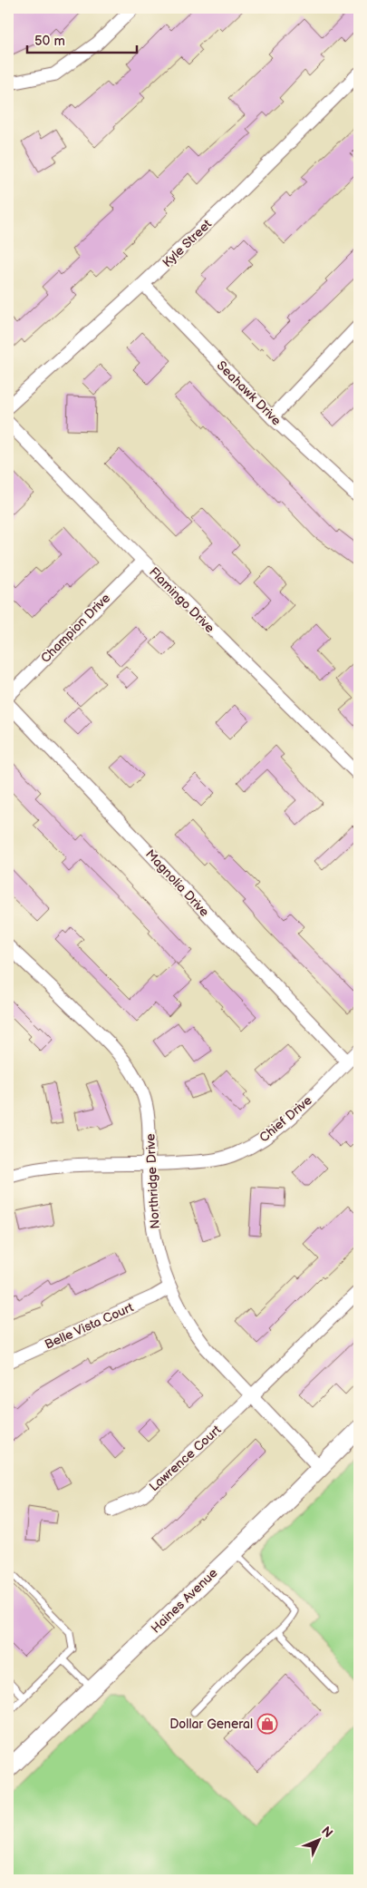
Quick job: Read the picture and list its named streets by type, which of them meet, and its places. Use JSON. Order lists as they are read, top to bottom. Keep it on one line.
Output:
{"streets":{"main road":["Haines Avenue"],"street":["Kyle Street","Seahawk Drive","Flamingo Drive","Champion Drive","Magnolia Drive","Chief Drive","Northridge Drive","Belle Vista Court","Lawrence Court"]},"crossings":[["Kyle Street","Seahawk Drive"],["Flamingo Drive","Champion Drive"],["Magnolia Drive","Chief Drive"],["Chief Drive","Northridge Drive"],["Northridge Drive","Belle Vista Court"],["Northridge Drive","Lawrence Court"],["Northridge Drive","Haines Avenue"]],"places":{"shop":["Dollar General"]},"scale_bar":"50 m","north":"top right"}
